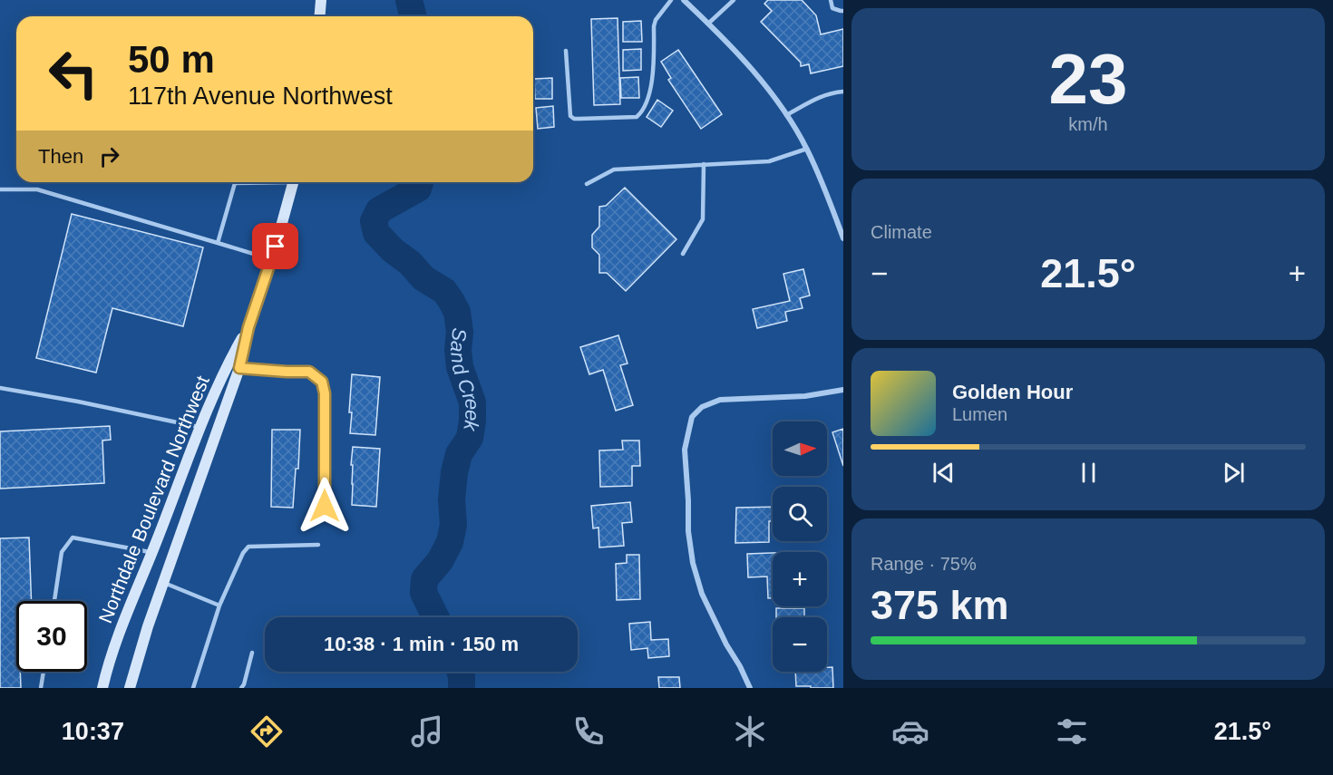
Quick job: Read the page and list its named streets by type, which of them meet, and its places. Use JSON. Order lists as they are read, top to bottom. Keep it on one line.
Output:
{"streets":{"main road":["Northdale Boulevard Northwest"]},"water":["Sand Creek"],"north":"right","page":{"tile":[["23","km/h"],"Climate",["Range · 75%","375 km"]],"turn":["50 m","117th Avenue Northwest"],"then":"Then","heat":["−","21.5°","+"],"song":["Golden Hour","Lumen"],"map_buttons":["+","−"],"limit":"30","trip":"10:38 · 1 min · 150 m","tabs":["10:37","21.5°"]}}
